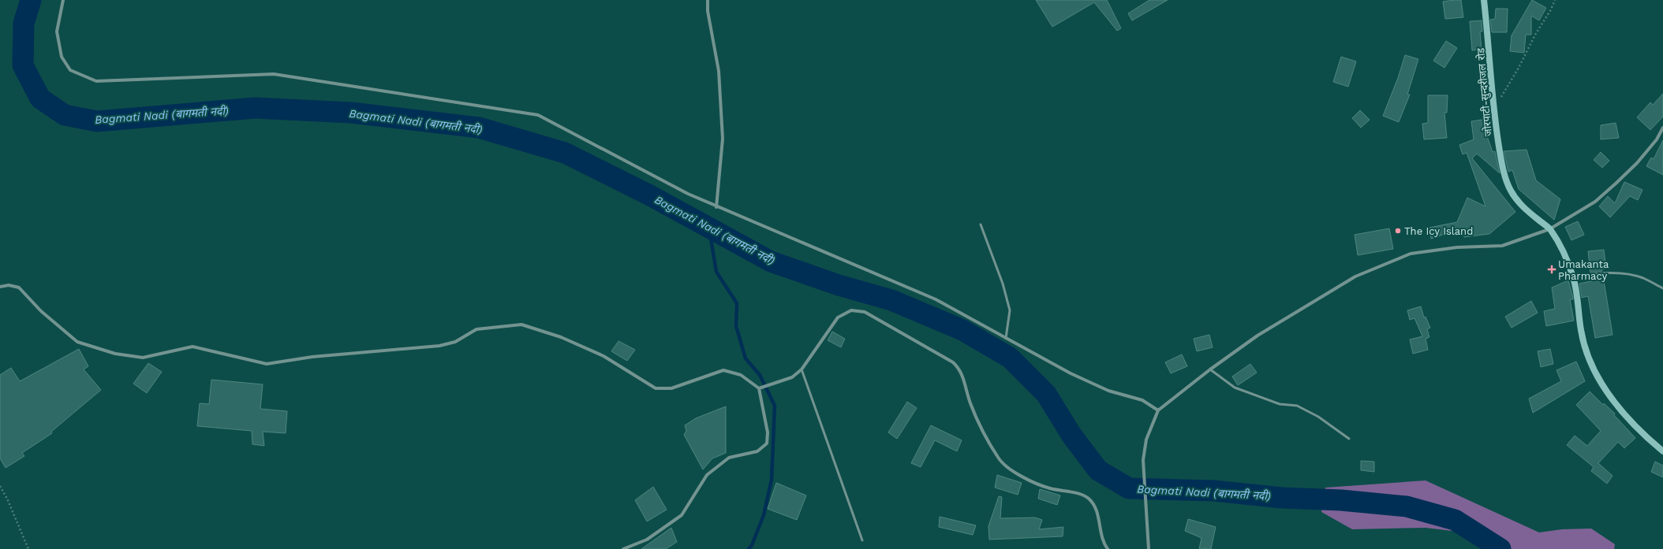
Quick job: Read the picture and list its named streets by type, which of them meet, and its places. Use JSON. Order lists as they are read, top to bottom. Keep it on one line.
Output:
{"streets":{"main road":["जोरपाटी-सुन्दरीजल रोड"]},"water":["Bagmati Nadi (बागमती नदी)"],"places":{"other":["The Icy Island"],"health":["Umakanta Pharmacy"]}}
